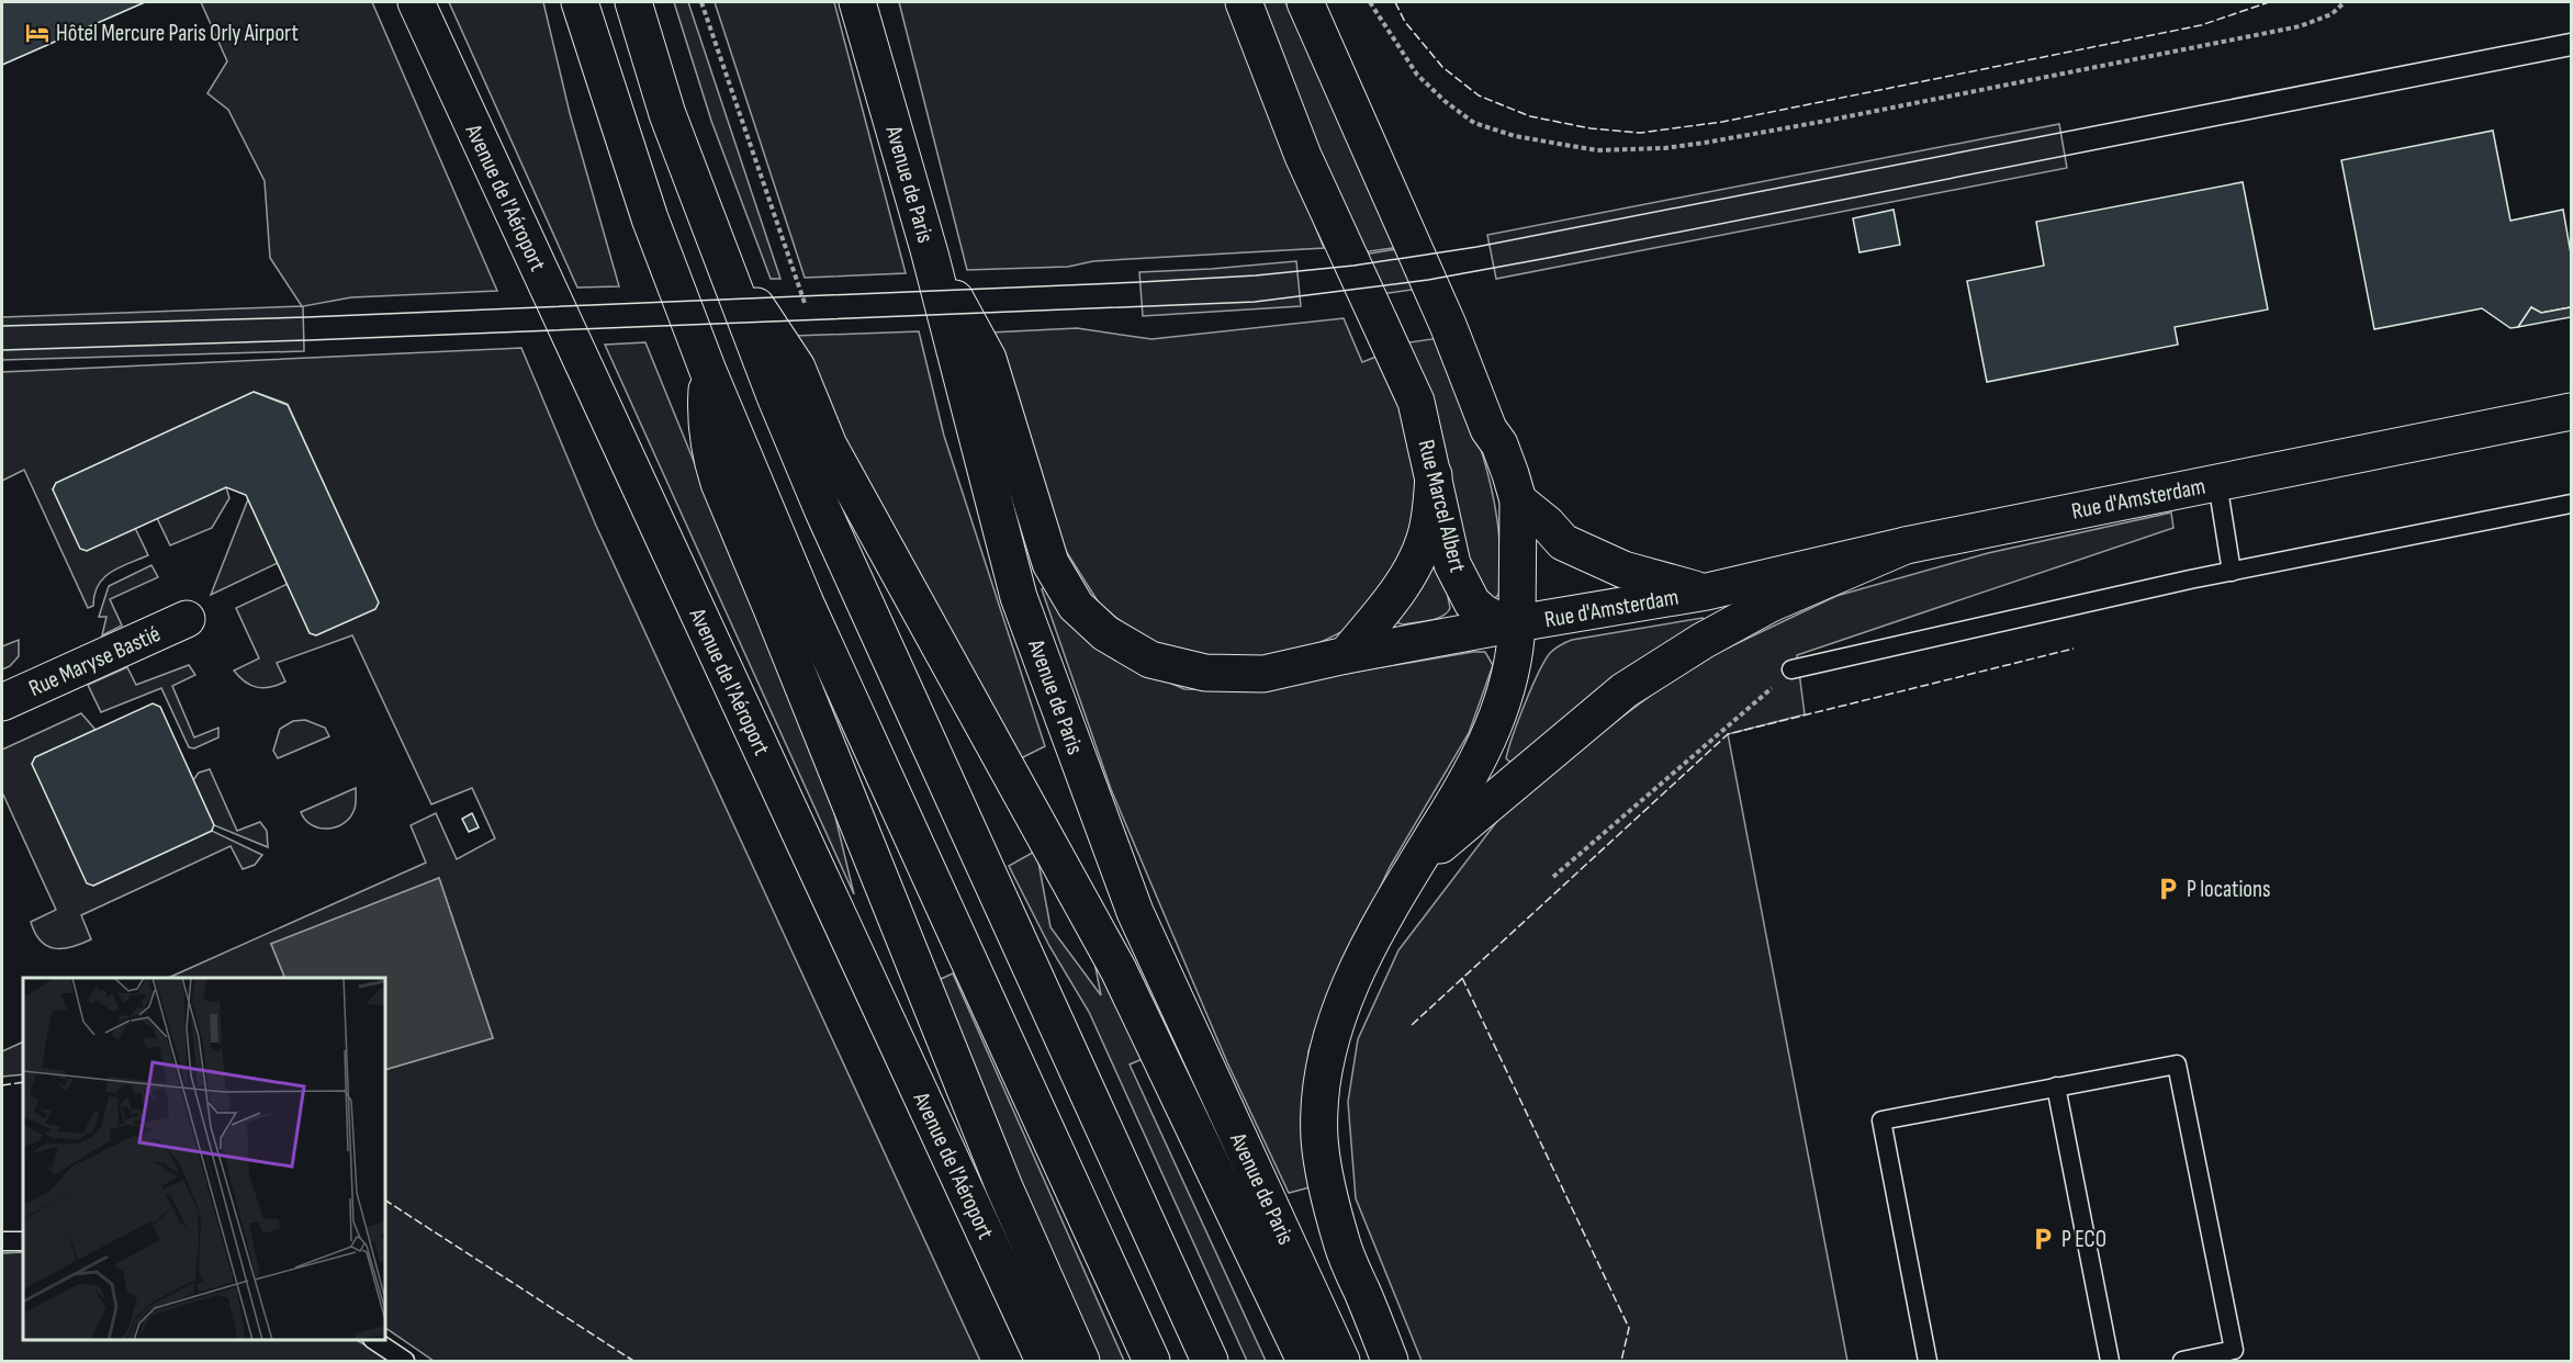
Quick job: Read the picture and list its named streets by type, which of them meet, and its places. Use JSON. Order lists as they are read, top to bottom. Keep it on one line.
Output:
{"streets":{"main road":["Avenue de Paris","Avenue de l'Aéroport","Rue d'Amsterdam","Rue Marcel Albert","Rue Maryse Bastié"]},"crossings":[["Avenue de Paris","Rue d'Amsterdam"],["Rue d'Amsterdam","Rue Marcel Albert"]],"places":{"hotel":["Hôtel Mercure Paris Orly Airport"],"parking":["P locations","P ECO"]}}
